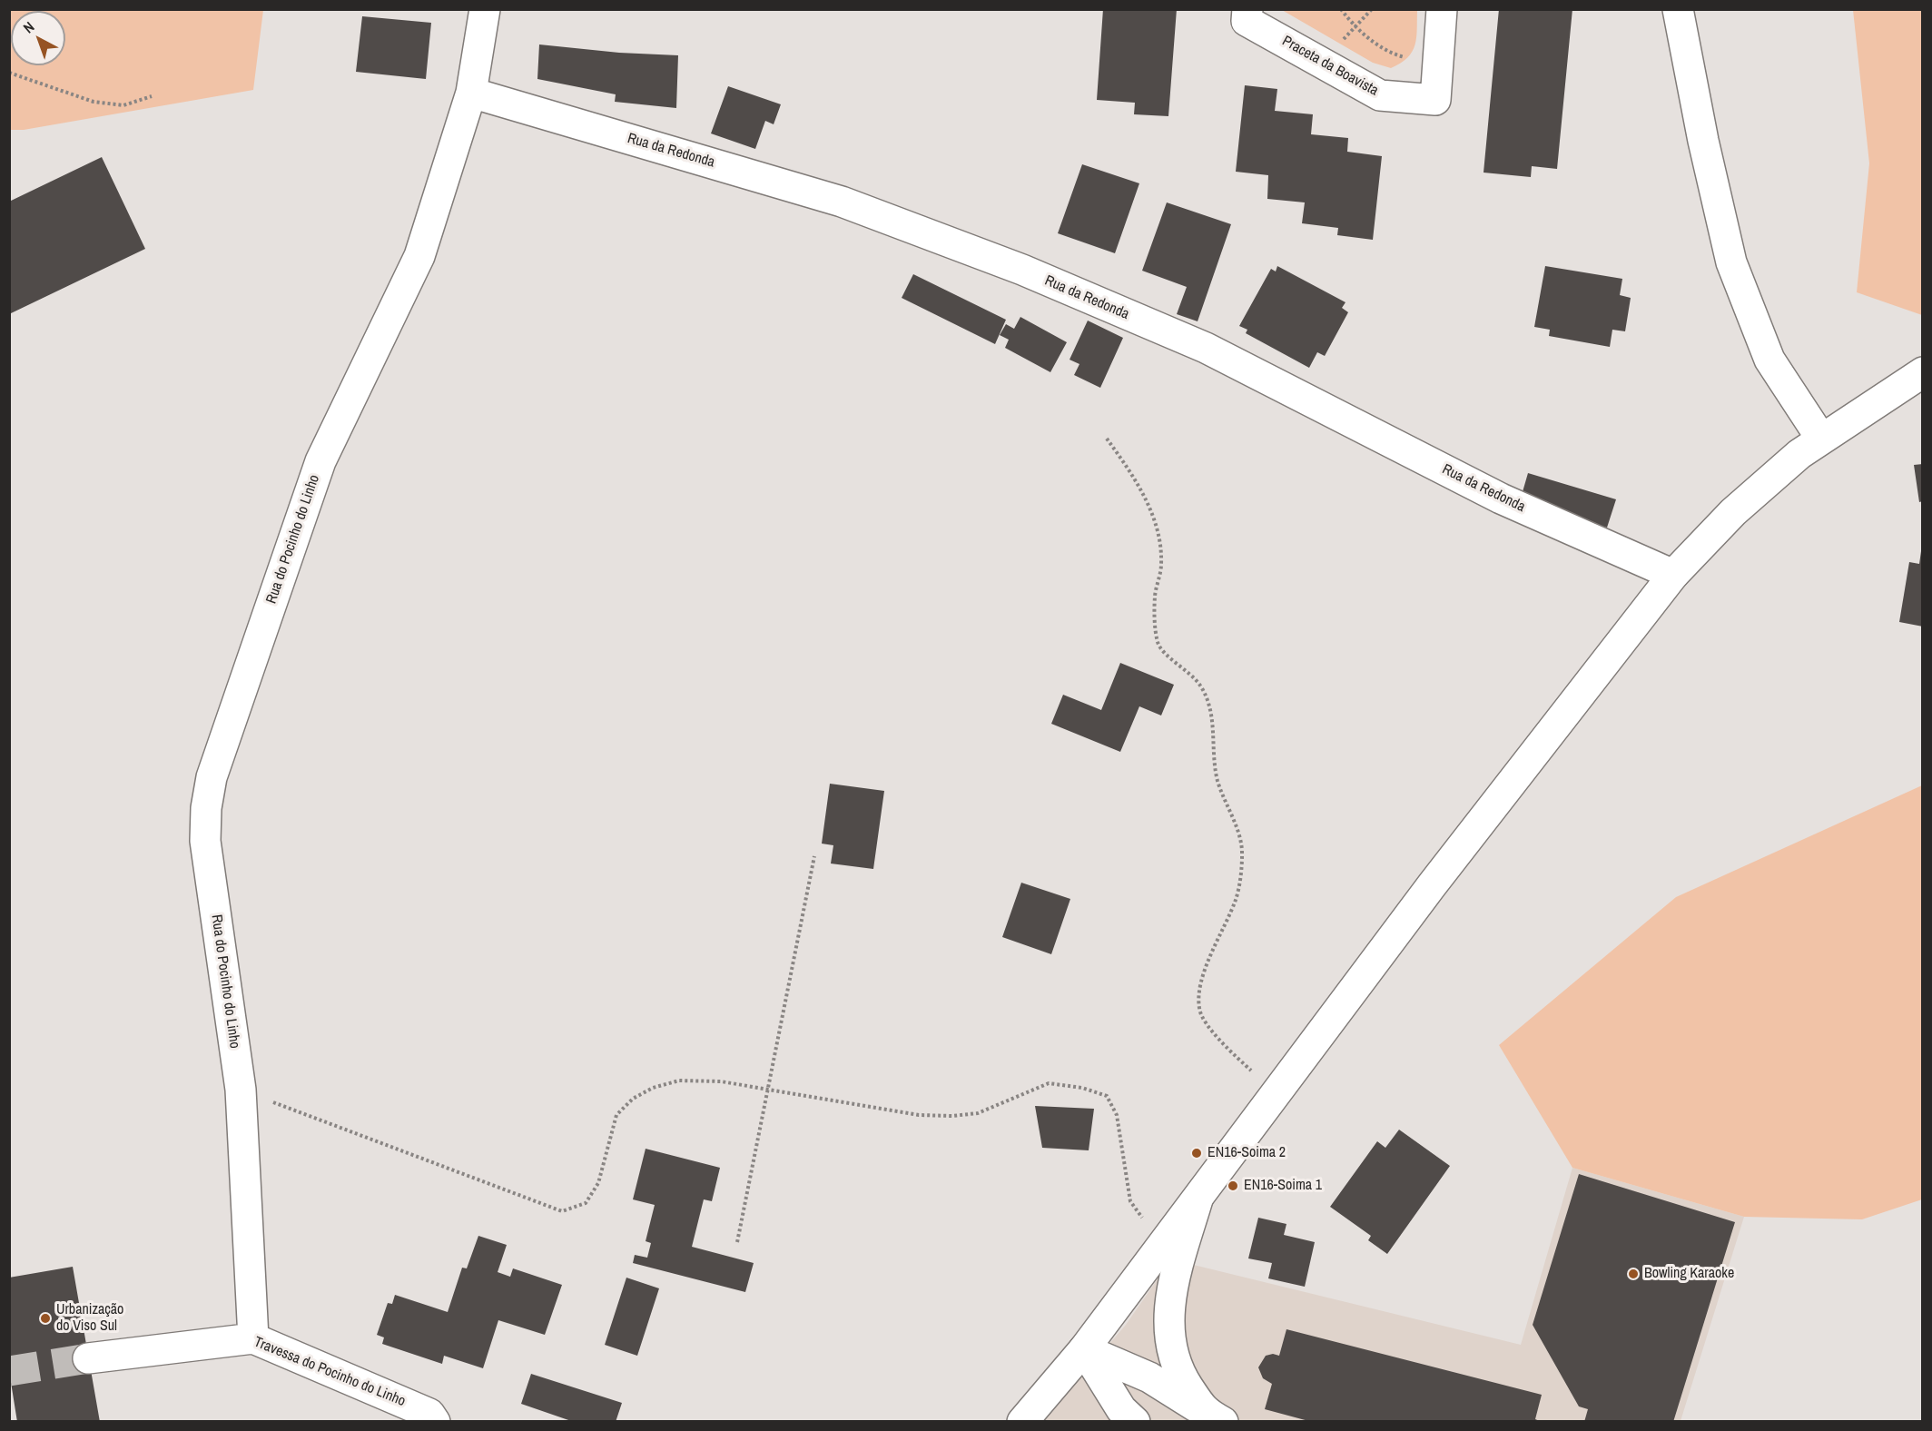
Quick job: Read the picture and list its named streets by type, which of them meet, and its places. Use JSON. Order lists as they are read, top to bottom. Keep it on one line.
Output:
{"streets":{"street":["Praceta da Boavista","Rua da Redonda","Rua do Pocinho do Linho","Travessa do Pocinho do Linho"]},"crossings":[["Rua da Redonda","Rua do Pocinho do Linho"],["Rua do Pocinho do Linho","Travessa do Pocinho do Linho"]],"places":["EN16-Soima 2","EN16-Soima 1","Bowling Karaoke","Urbanização do Viso Sul"],"north":"top left"}
